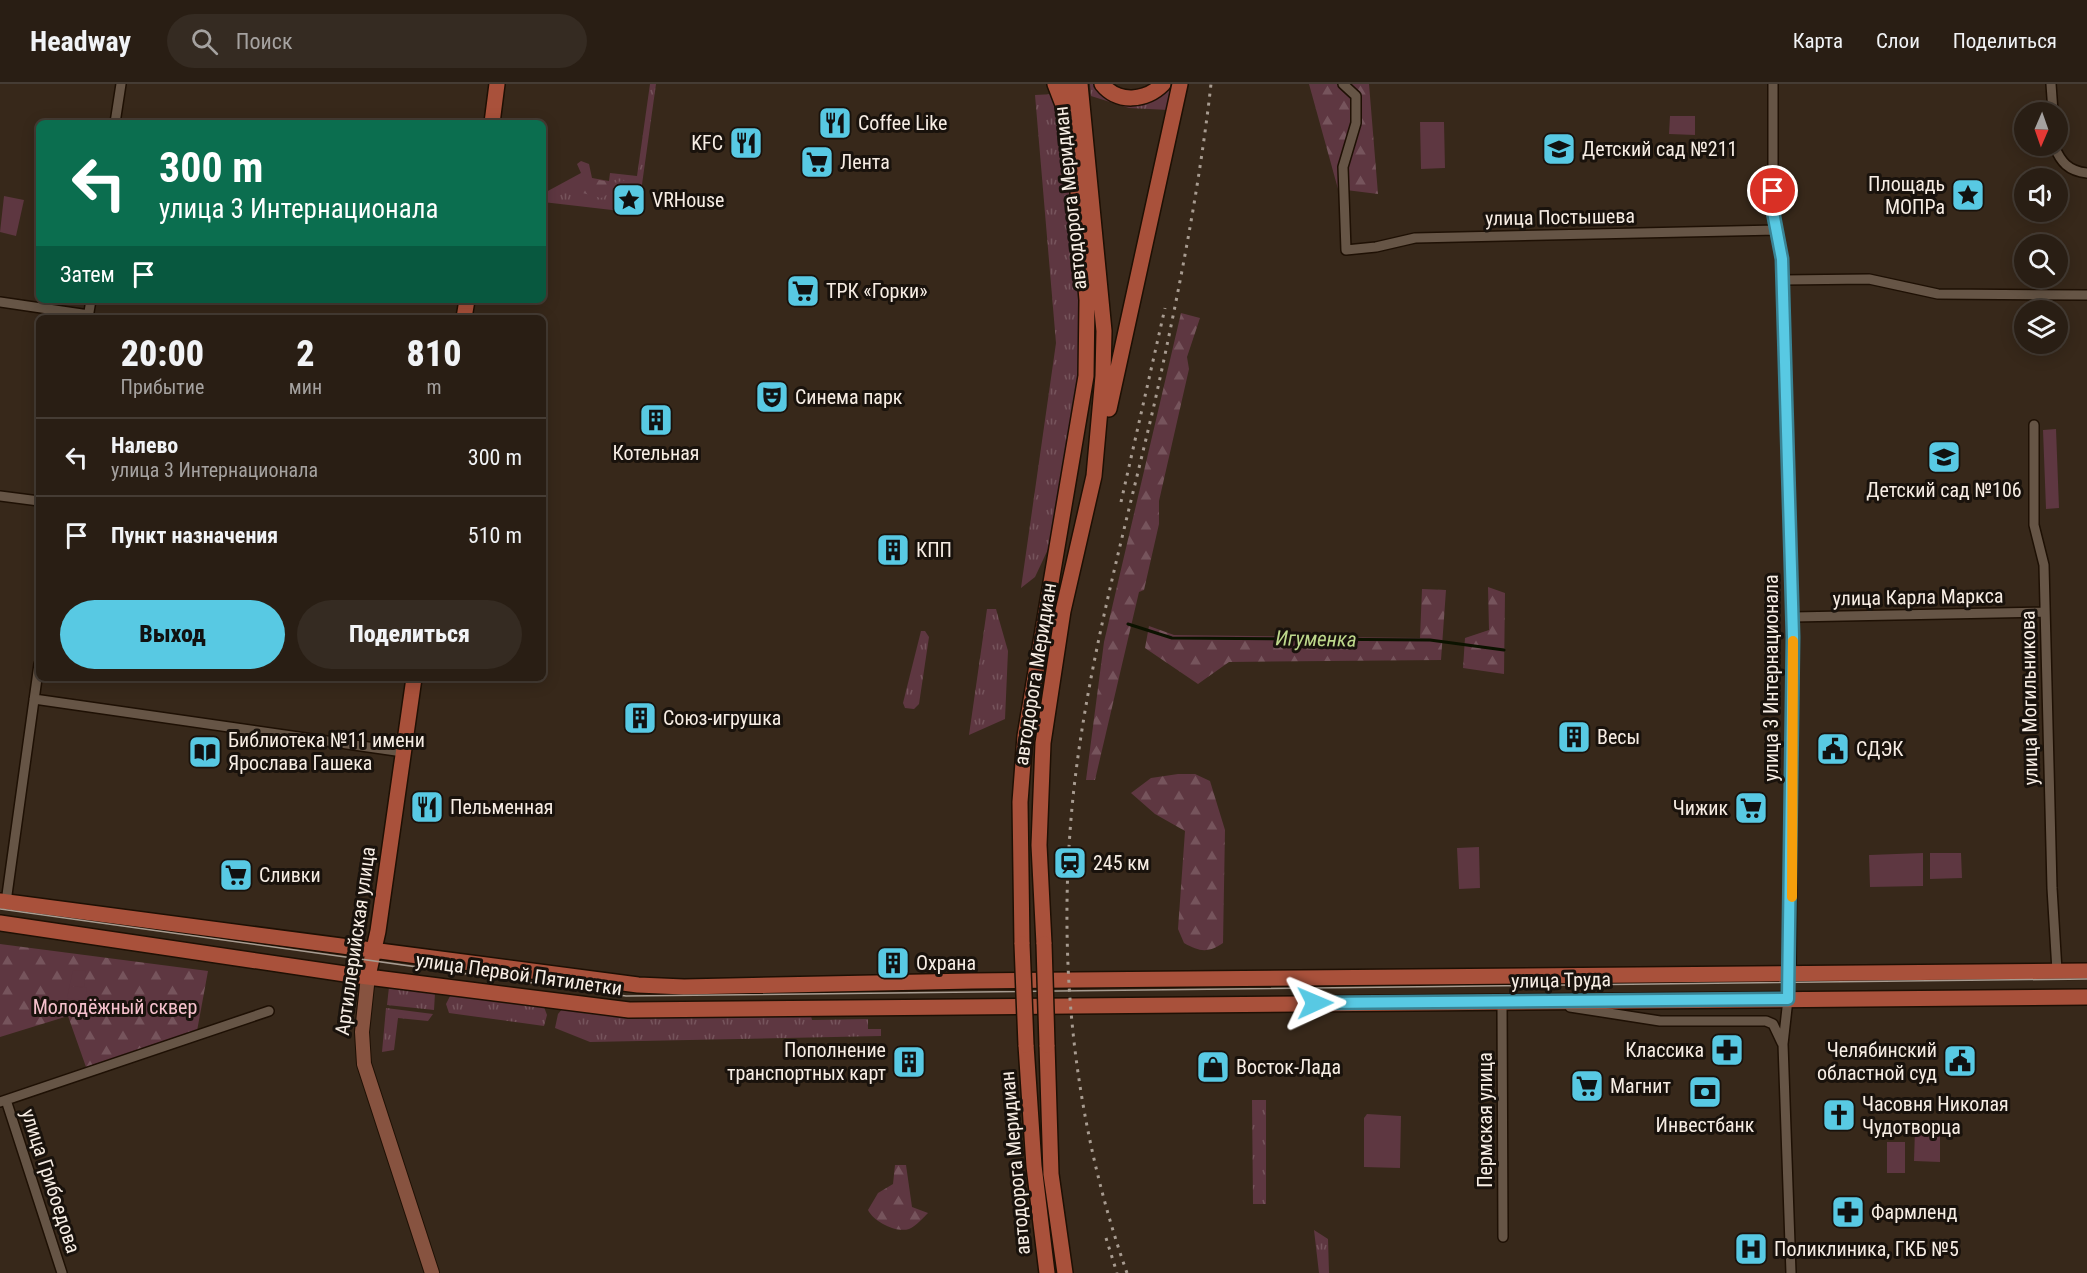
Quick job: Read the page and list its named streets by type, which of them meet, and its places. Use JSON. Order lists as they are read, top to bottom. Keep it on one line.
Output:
{"streets":{"main road":["автодорога Меридиан","улица 3 Интернационала","Артиллерийская улица","улица Первой Пятилетки","улица Труда"],"street":["улица Постышева","улица Карла Маркса","улица Могильникова","Пермская улица","улица Грибоедова"]},"crossings":[["улица Постышева","улица 3 Интернационала"],["улица Карла Маркса","улица 3 Интернационала"],["улица Карла Маркса","улица Могильникова"],["улица 3 Интернационала","улица Труда"],["улица Могильникова","улица Труда"],["Артиллерийская улица","улица Первой Пятилетки"],["улица Первой Пятилетки","улица Труда"],["улица Труда","Пермская улица"]],"water":["Игуменка"],"parks":["Молодёжный сквер"],"places":{"restaurant":["Coffee Like","KFC","Пельменная"],"school or university":["Детский сад №211","Детский сад №106"],"supermarket":["Лента","ТРК «Горки»","Чижик","Сливки","Магнит"],"place":["Площадь МОПРа","VRHouse"],"theatre":["Синема парк"],"building":["Котельная","КПП","Союз-игрушка","Весы","Охрана","Пополнение транспортных карт"],"public building":["СДЭК","Челябинский областной суд"],"library":["Библиотека №11 имени Ярослава Гашека"],"station":["245 км"],"pharmacy":["Классика","Фармленд"],"shop":["Восток-Лада"],"bank":["Инвестбанк"],"church":["Часовня Николая Чудотворца"],"hospital":["Поликлиника, ГКБ №5"]},"north":"bottom","page":{"header":"Headway","search":"Поиск","nav":["Карта","Слои","Поделиться"],"turn":["300 m","улица 3 Интернационала"],"then":"Затем","eta":["20:00","Прибытие","2","мин","810","m"],"list":[{"name":"Налево","note":"улица 3 Интернационала","value":"300 m"},{"name":"Пункт назначения","value":"510 m"}],"buttons":["Выход","Поделиться"]}}
